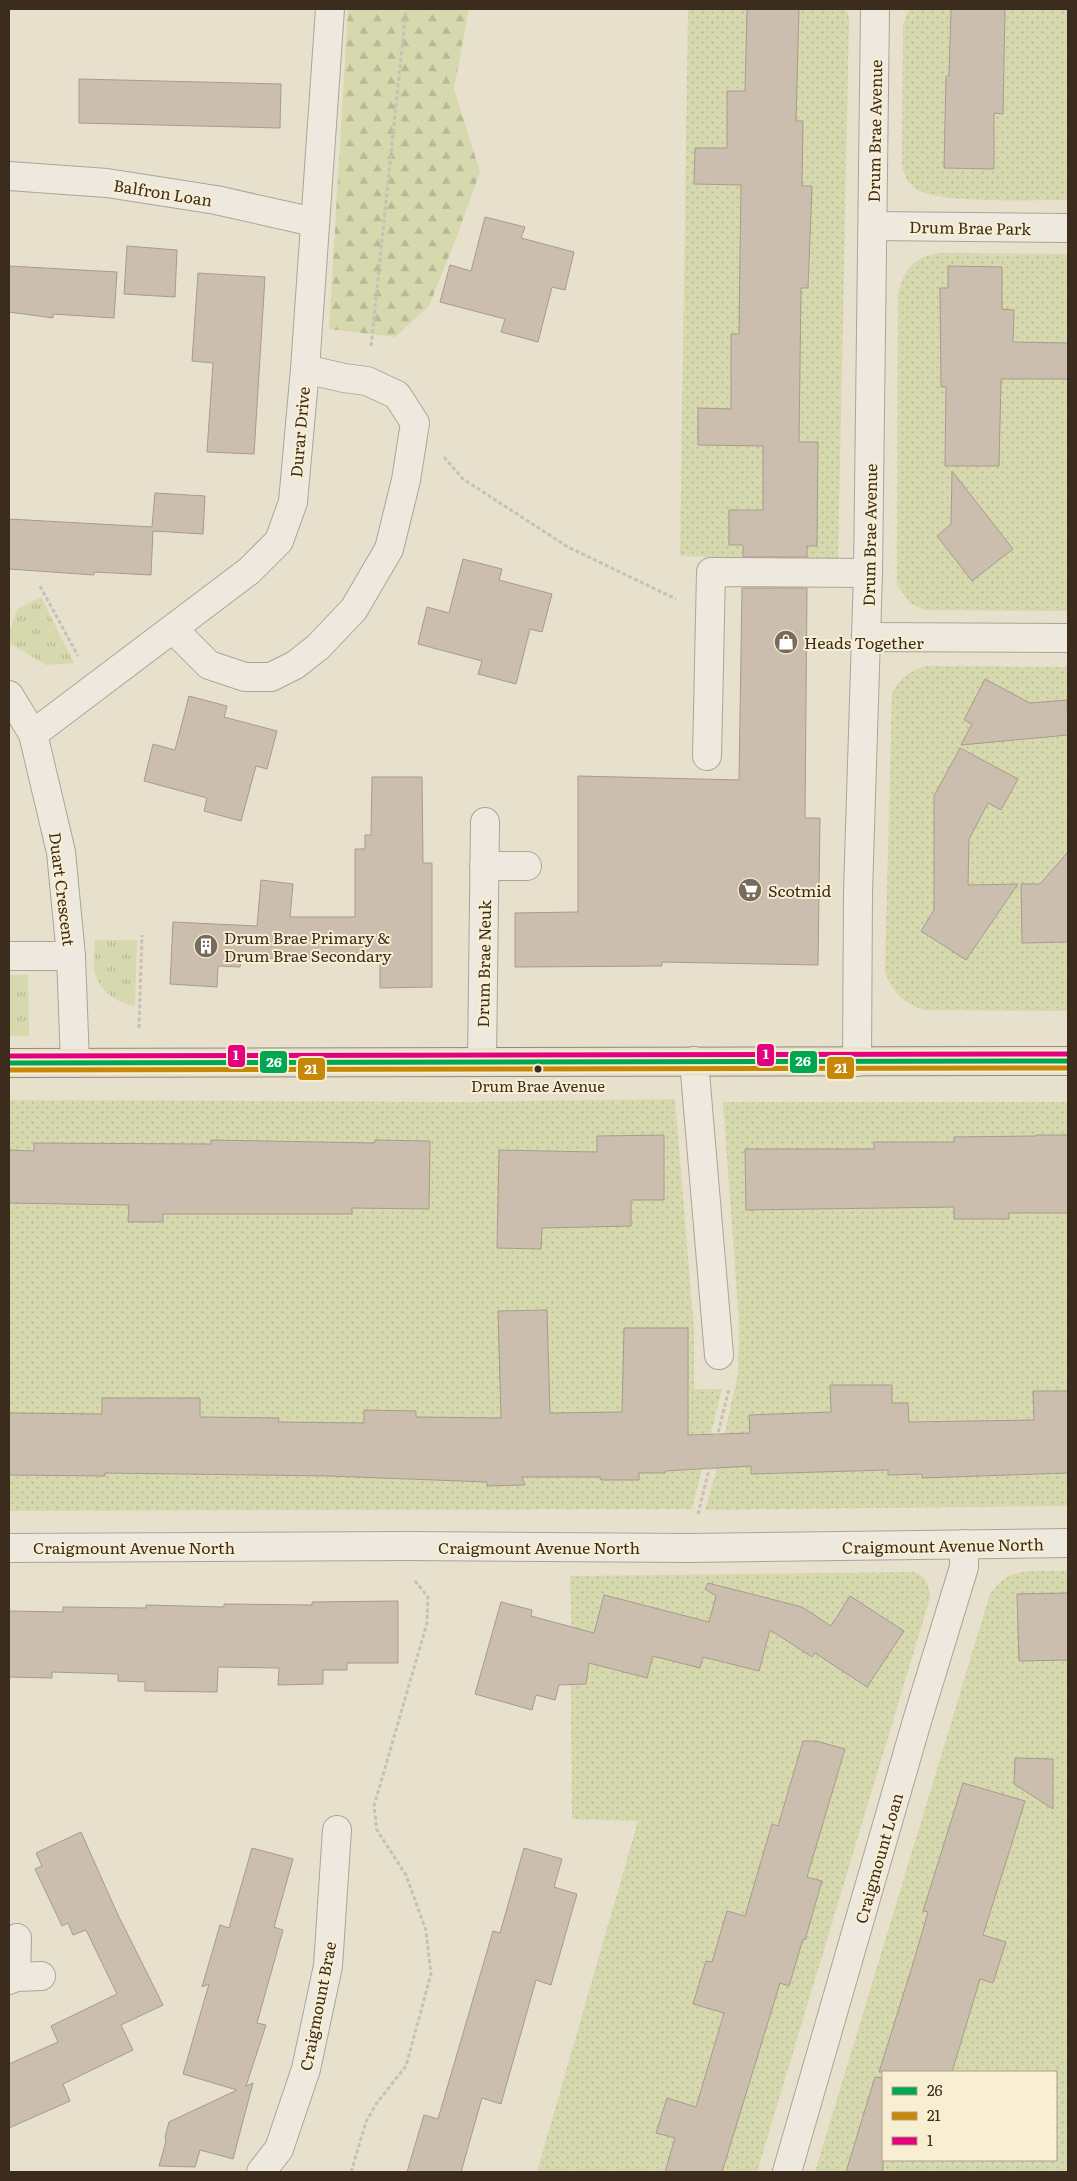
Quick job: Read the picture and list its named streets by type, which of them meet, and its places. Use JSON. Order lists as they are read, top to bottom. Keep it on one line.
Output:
{"streets":{"street":["Drum Brae Avenue","Balfron Loan","Drum Brae Park","Durar Drive","Duart Crescent","Drum Brae Neuk","Craigmount Avenue North","Craigmount Loan","Craigmount Brae"]},"crossings":[["Drum Brae Avenue","Drum Brae Park"],["Balfron Loan","Durar Drive"],["Durar Drive","Duart Crescent"],["Craigmount Avenue North","Craigmount Loan"]],"places":{"shop":["Heads Together"],"supermarket":["Scotmid"],"building":["Drum Brae Primary & Drum Brae Secondary"],"other":["Drum Brae Avenue"]},"lines":["transit line 1","transit line 26","transit line 21"],"legend":["26","21","1"]}
